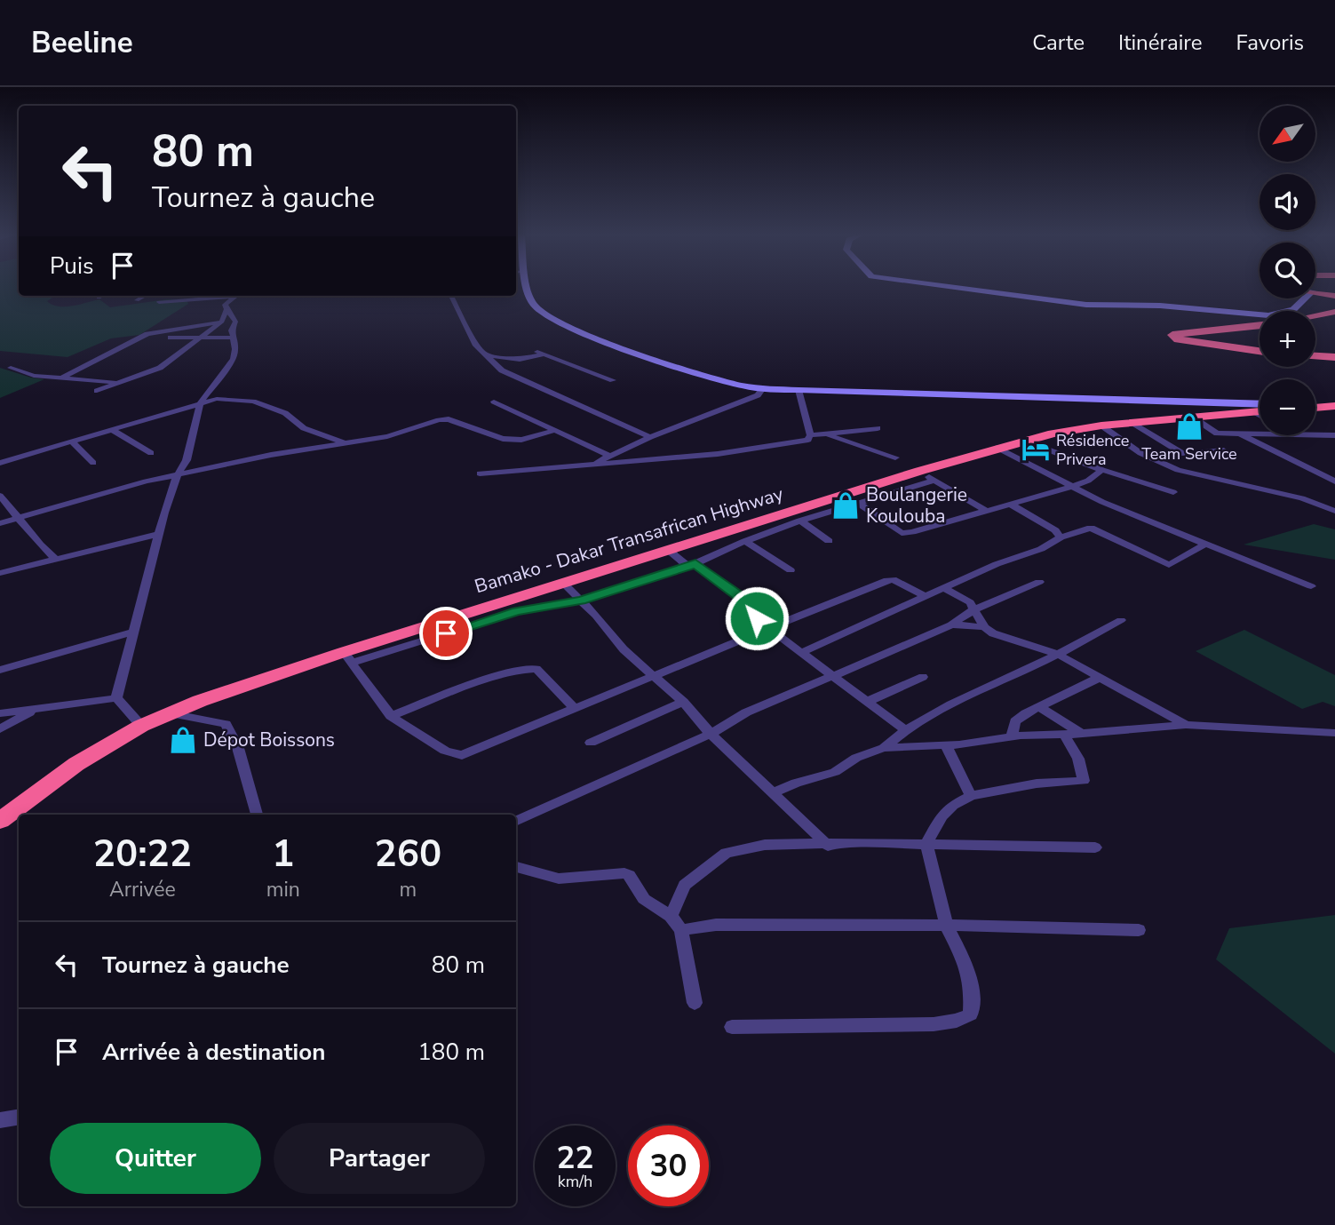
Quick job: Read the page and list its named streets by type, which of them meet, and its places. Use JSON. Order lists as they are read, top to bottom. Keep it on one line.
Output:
{"streets":{"highway":["Bamako - Dakar Transafrican Highway"]},"places":{"shop":["Team Service","Boulangerie Koulouba","Dépot Boissons"],"hotel":["Résidence Privera"]},"north":"bottom left","page":{"header":"Beeline","nav":["Carte","Itinéraire","Favoris"],"map_buttons":["+","−"],"turn":["80 m","Tournez à gauche"],"then":"Puis","eta":["20:22","Arrivée","1","min","260","m"],"list":[{"name":"Tournez à gauche","value":"80 m"},{"name":"Arrivée à destination","value":"180 m"}],"buttons":["Quitter","Partager"],"speed":"22 km/h","limit":"30"}}
